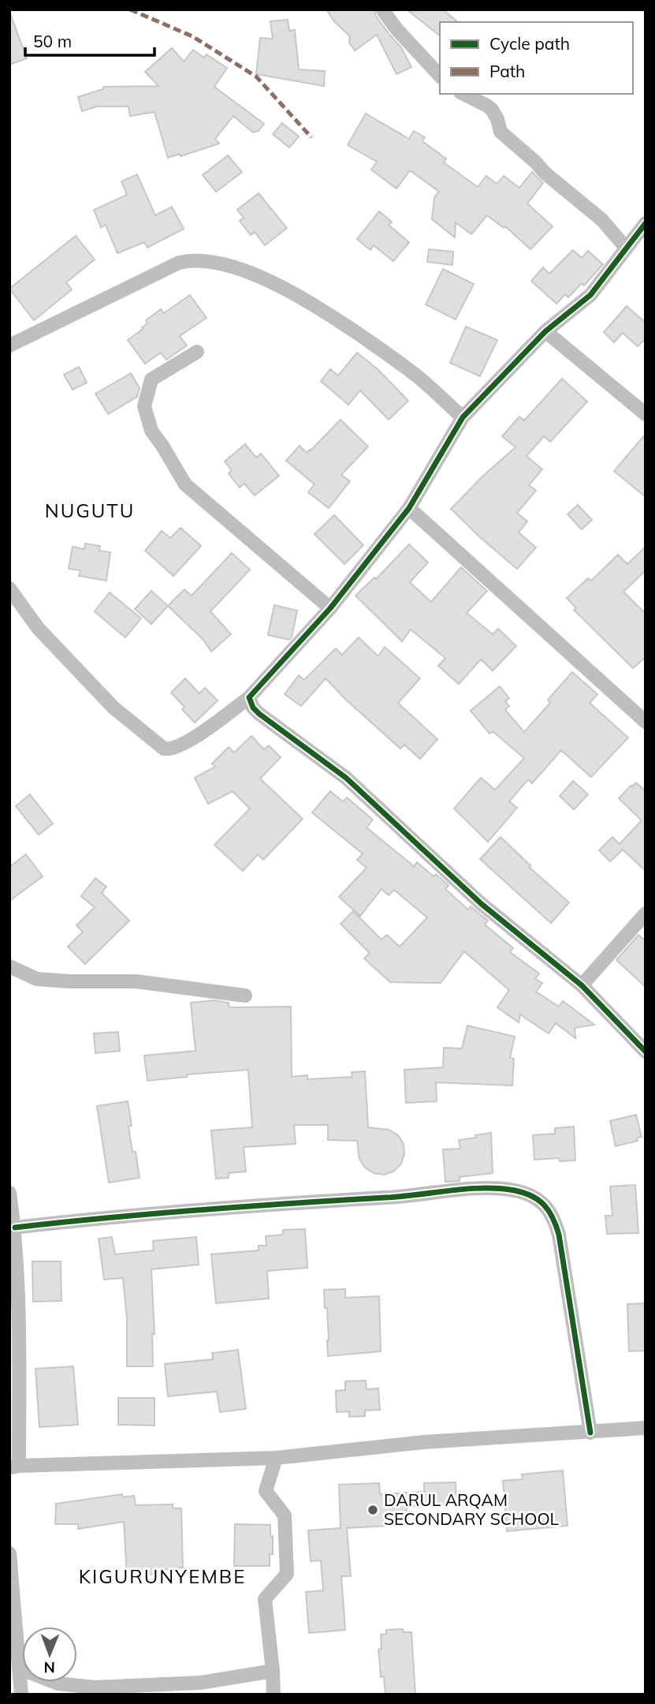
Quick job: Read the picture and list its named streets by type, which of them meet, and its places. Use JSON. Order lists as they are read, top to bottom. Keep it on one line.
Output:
{"districts":["NUGUTU","KIGURUNYEMBE"],"places":["DARUL ARQAM SECONDARY SCHOOL"],"legend":["Cycle path","Path"],"scale_bar":"50 m","north":"bottom"}
